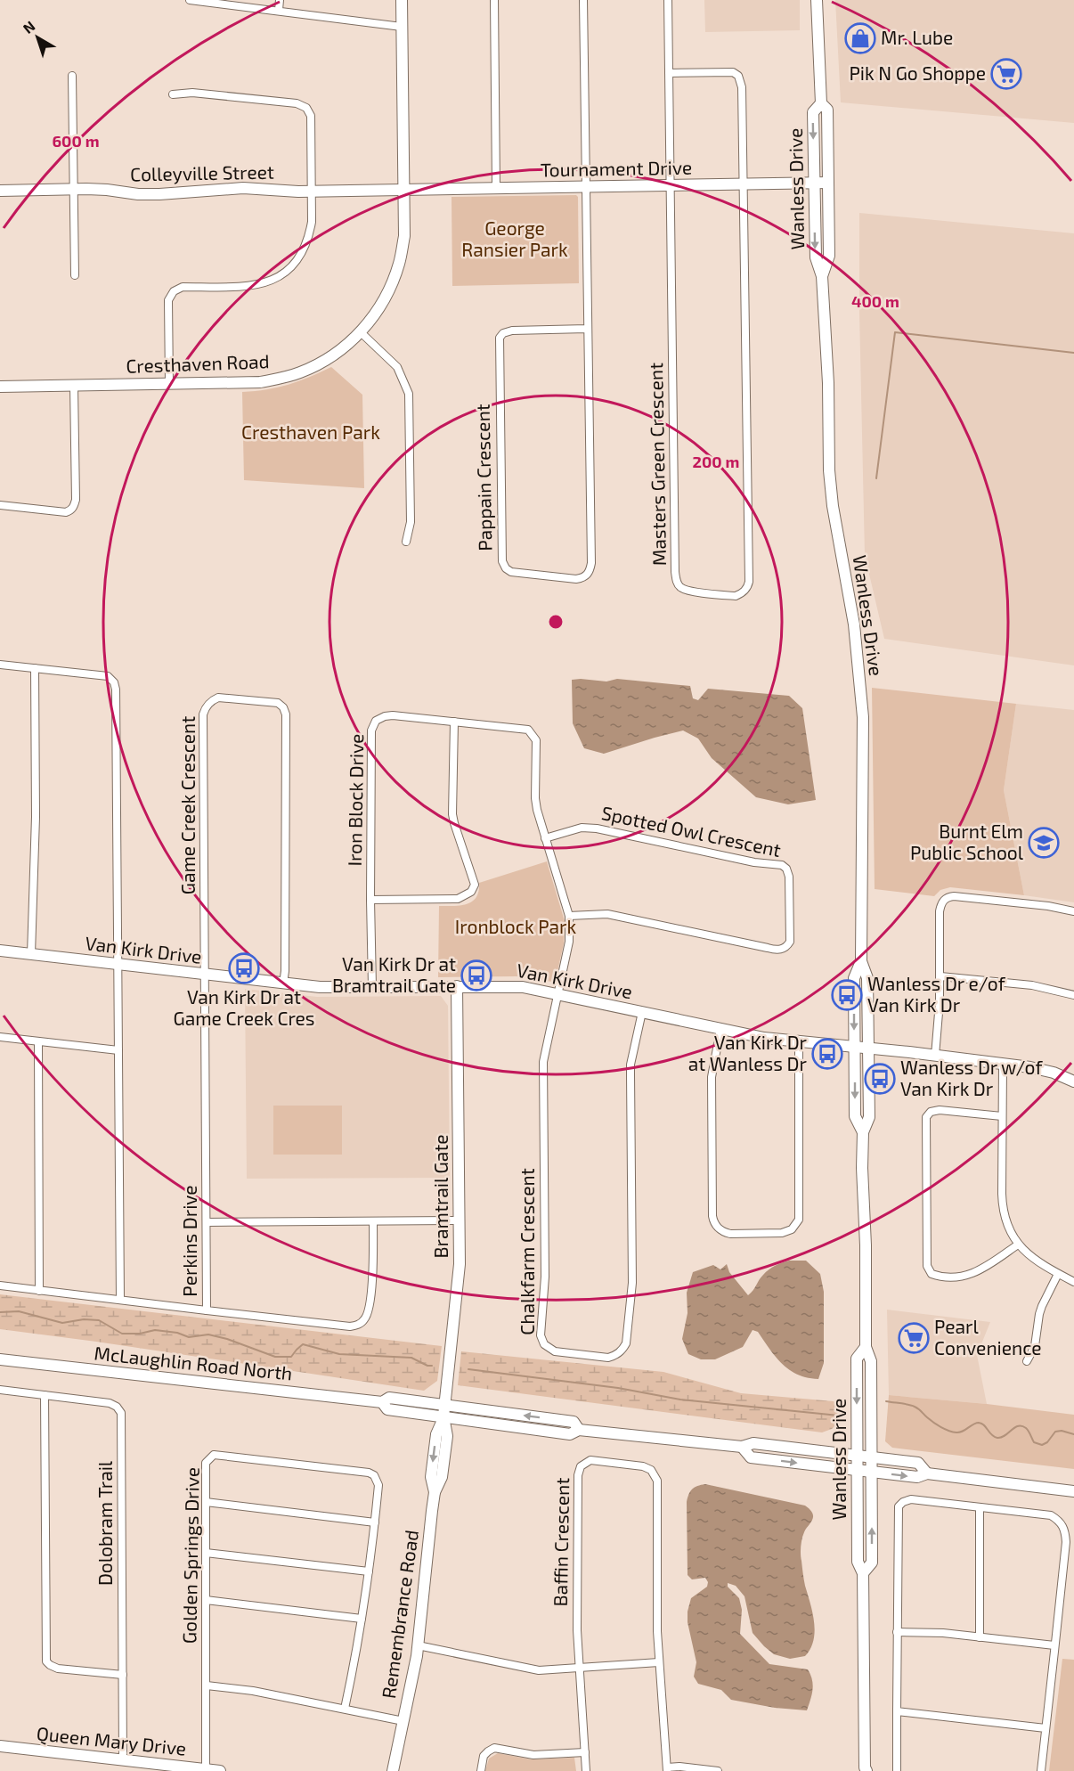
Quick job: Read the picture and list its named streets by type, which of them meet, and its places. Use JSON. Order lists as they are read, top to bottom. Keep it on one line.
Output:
{"streets":{"main road":["Tournament Drive","Colleyville Street","Wanless Drive","Cresthaven Road","Van Kirk Drive","Bramtrail Gate","McLaughlin Road North","Remembrance Road","Queen Mary Drive"],"street":["Masters Green Crescent","Pappain Crescent","Iron Block Drive","Game Creek Crescent","Spotted Owl Crescent","Perkins Drive","Chalkfarm Crescent","Dolobram Trail","Baffin Crescent","Golden Springs Drive"]},"crossings":[["Tournament Drive","Colleyville Street"],["Tournament Drive","Wanless Drive"],["Tournament Drive","Cresthaven Road"],["Tournament Drive","Masters Green Crescent"],["Colleyville Street","Cresthaven Road"],["Wanless Drive","Van Kirk Drive"],["Wanless Drive","McLaughlin Road North"],["Iron Block Drive","Spotted Owl Crescent"],["Iron Block Drive","Van Kirk Drive"],["Iron Block Drive","Chalkfarm Crescent"],["Game Creek Crescent","Van Kirk Drive"],["Game Creek Crescent","Perkins Drive"],["Van Kirk Drive","Bramtrail Gate"],["Van Kirk Drive","Perkins Drive"],["Van Kirk Drive","Chalkfarm Crescent"],["Bramtrail Gate","McLaughlin Road North"],["Bramtrail Gate","Remembrance Road"],["McLaughlin Road North","Remembrance Road"],["Dolobram Trail","Queen Mary Drive"],["Golden Springs Drive","Queen Mary Drive"]],"parks":["George Ransier Park","Cresthaven Park","Ironblock Park"],"places":{"shop":["Mr. Lube"],"supermarket":["Pik N Go Shoppe","Pearl Convenience"],"school or university":["Burnt Elm Public School"],"bus stop":["Van Kirk Dr at Game Creek Cres","Van Kirk Dr at Bramtrail Gate","Wanless Dr e/of Van Kirk Dr","Van Kirk Dr at Wanless Dr","Wanless Dr w/of Van Kirk Dr"]},"north":"top left","rings":["600 m","400 m","200 m"]}
